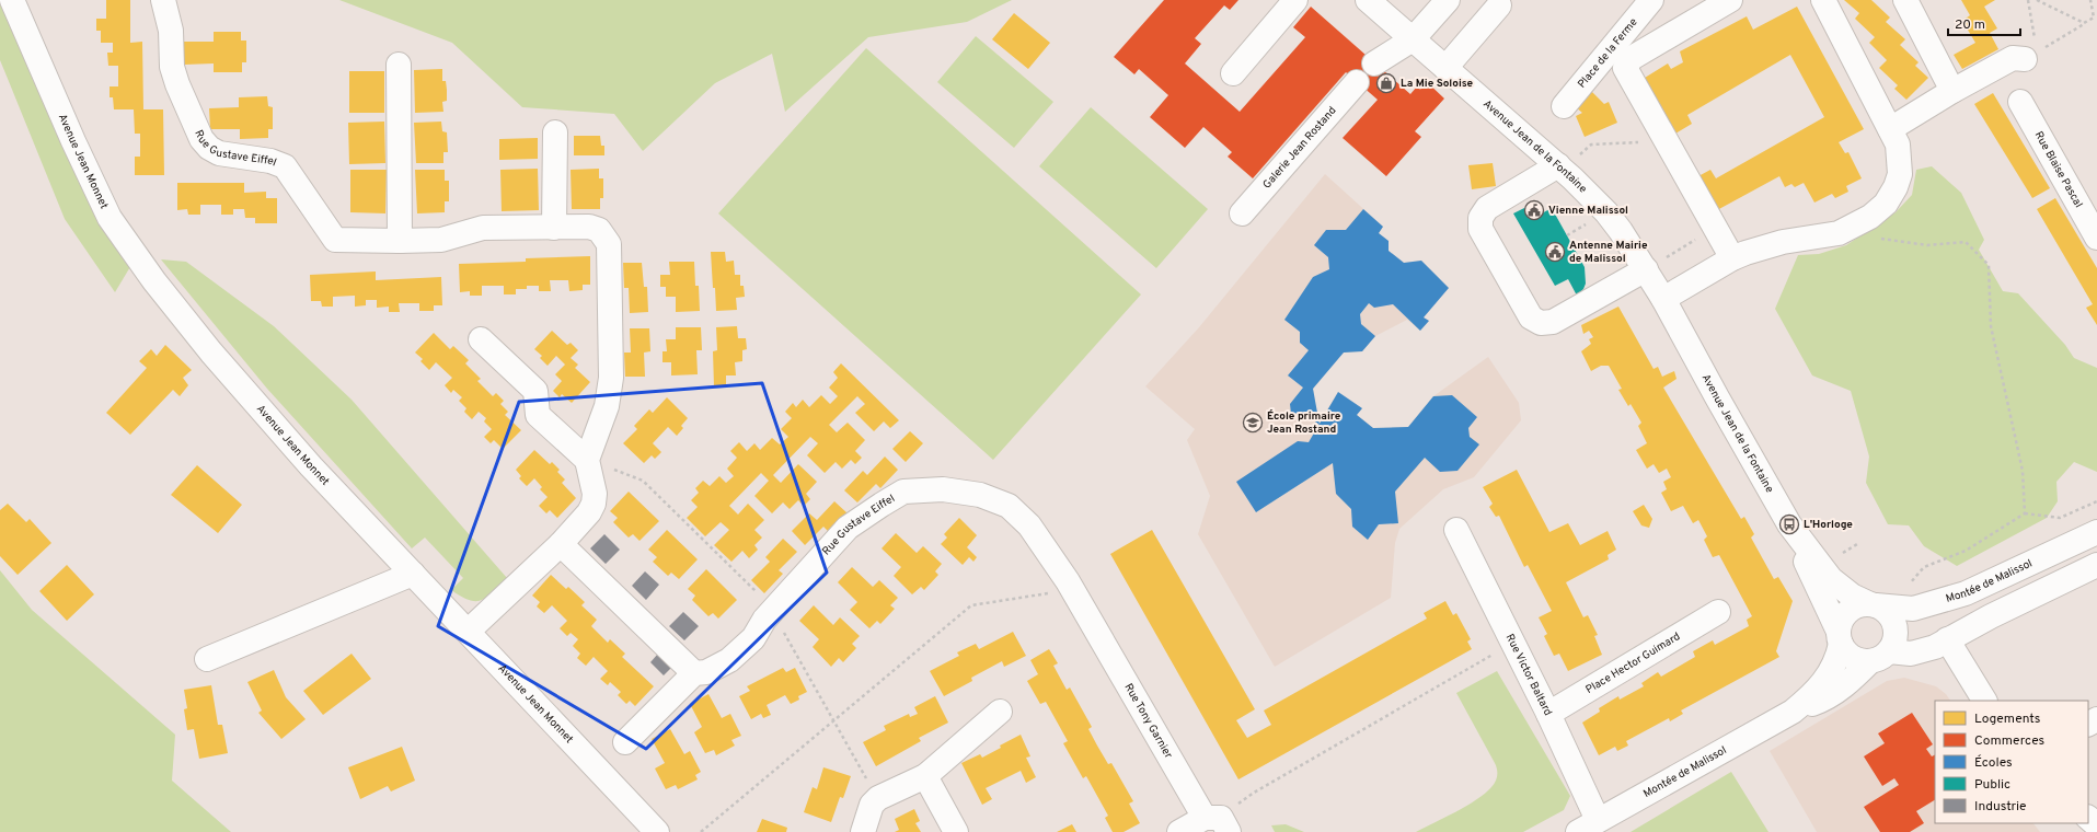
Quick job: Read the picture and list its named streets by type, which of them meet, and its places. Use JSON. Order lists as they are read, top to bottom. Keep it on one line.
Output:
{"streets":{"street":["Place de la Ferme","Rue Gustave Eiffel","Avenue Jean de la Fontaine","Galerie Jean Rostand","Avenue Jean Monnet","Rue Blaise Pascal","Montée de Malissol","Place Hector Guimard","Rue Victor Baltard","Rue Tony Garnier"]},"crossings":[["Rue Gustave Eiffel","Rue Tony Garnier"],["Avenue Jean de la Fontaine","Montée de Malissol"],["Montée de Malissol","Rue Victor Baltard"],["Place Hector Guimard","Rue Victor Baltard"]],"places":{"shop":["La Mie Soloise"],"public building":["Vienne Malissol","Antenne Mairie de Malissol"],"school or university":["École primaire Jean Rostand"],"bus stop":["L'Horloge"]},"legend":["Logements","Commerces","Écoles","Public","Industrie"],"scale_bar":"20 m"}
